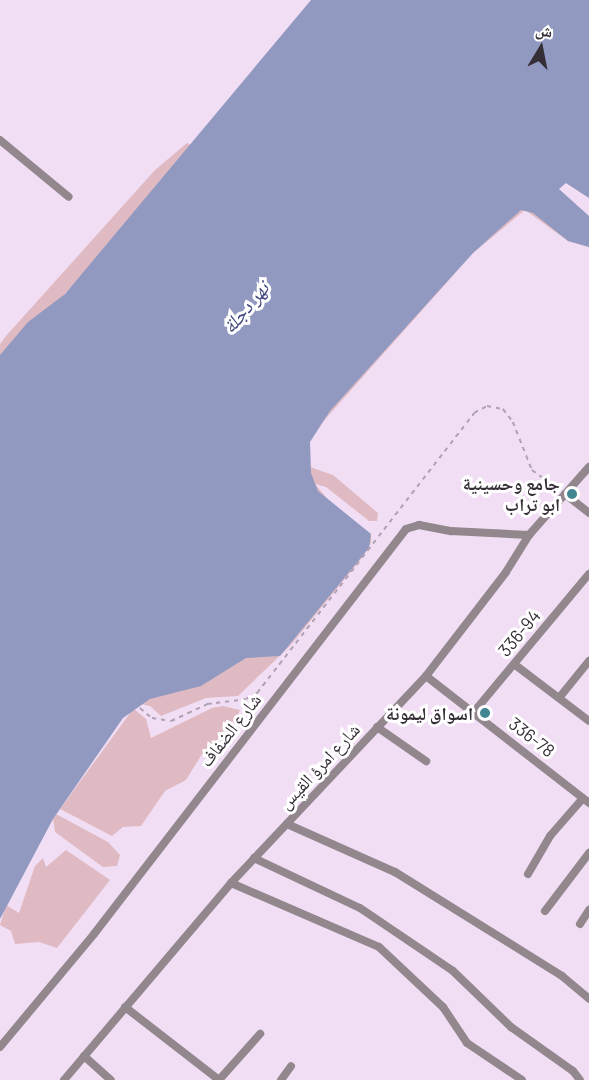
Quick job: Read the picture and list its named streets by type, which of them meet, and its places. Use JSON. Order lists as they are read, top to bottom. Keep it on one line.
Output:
{"streets":{"street":["336-94","شارع الضفاف","336-78","شارع امرؤ القيس"]},"crossings":[["336-94","336-78"],["شارع الضفاف","شارع امرؤ القيس"],["336-78","شارع امرؤ القيس"]],"water":["نهر دجلة"],"places":["جامع وحسينية ابو تراب","اسواق ليمونة"],"north":"top"}
